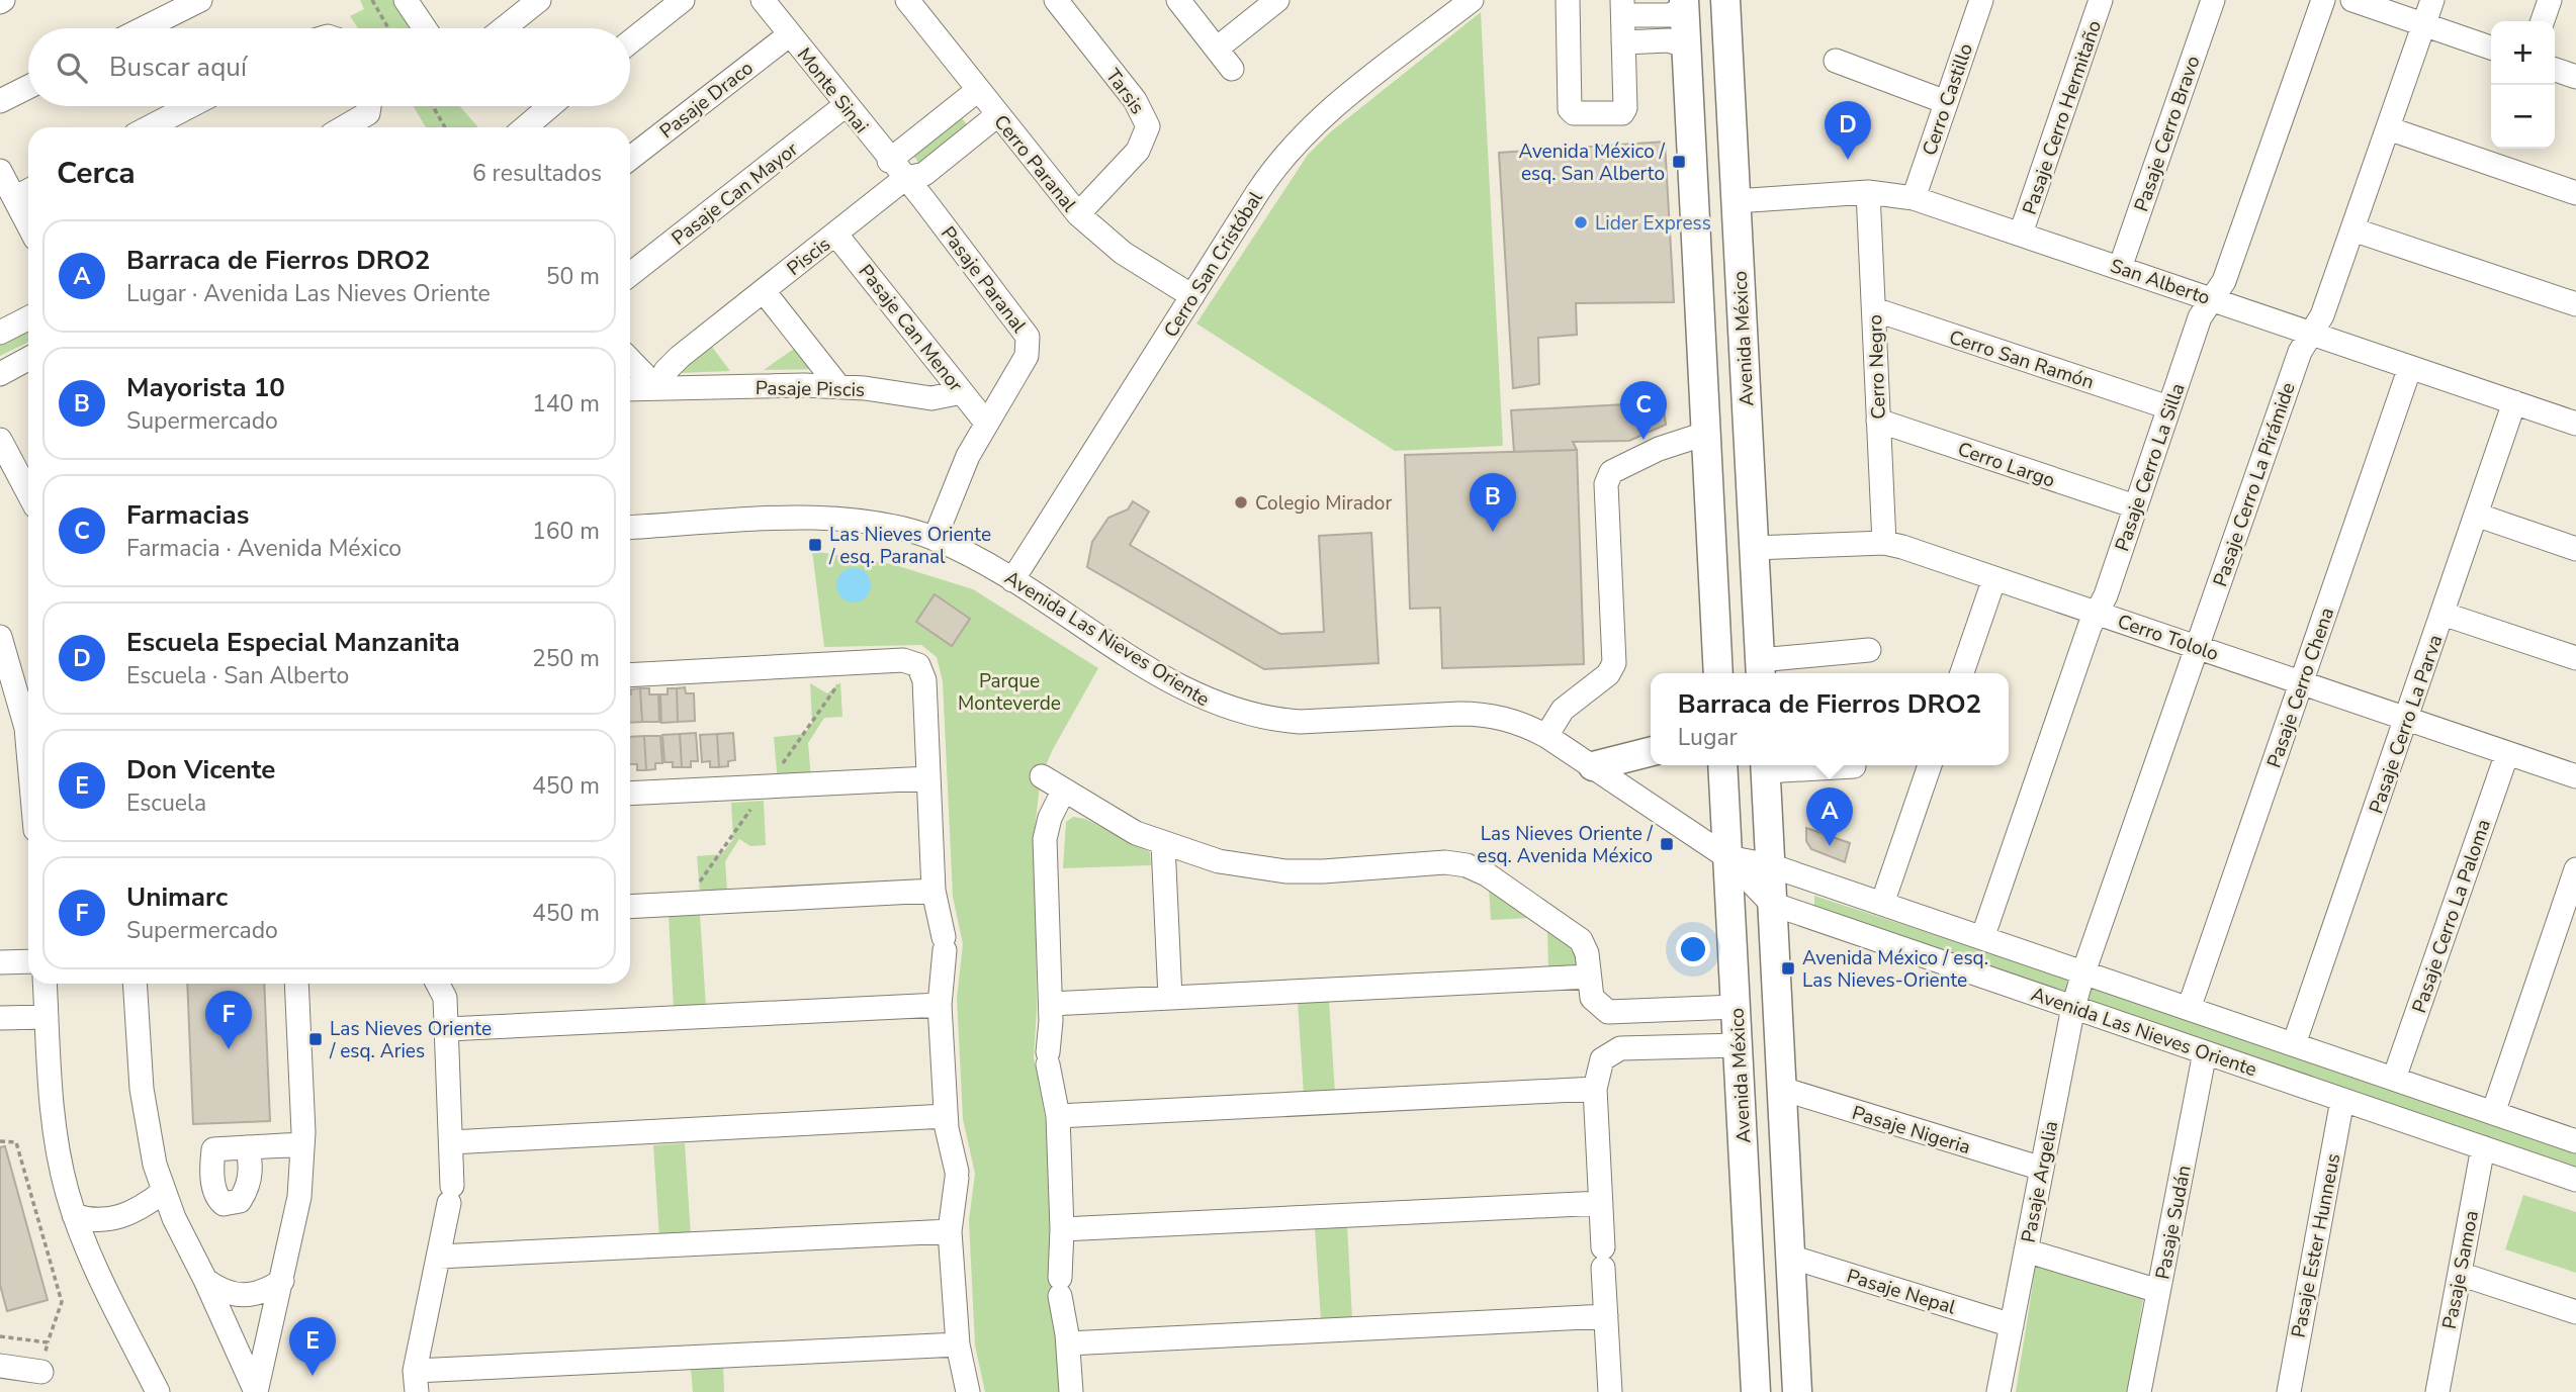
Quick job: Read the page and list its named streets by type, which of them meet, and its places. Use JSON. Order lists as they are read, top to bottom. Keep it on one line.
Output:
{"streets":{"main road":["Avenida México"],"street":["Monte Sinai","Tarsis","Pasaje Draco","Cerro Castillo","Pasaje Cerro Hermitaño","Pasaje Cerro Bravo","Cerro Paranal","Pasaje Can Mayor","Piscis","Cerro San Cristóbal","Pasaje Paranal","San Alberto","Pasaje Can Menor","Cerro San Ramón","Cerro Negro","Pasaje Piscis","Cerro Largo","Pasaje Cerro La Silla","Pasaje Cerro La Pirámide","Cerro Tololo","Avenida Las Nieves Oriente","Pasaje Cerro Chena","Pasaje Cerro La Parva","Pasaje Cerro La Paloma","Pasaje Nigeria","Pasaje Argelia","Pasaje Sudán","Pasaje Ester Hunneus","Pasaje Samoa","Pasaje Nepal"]},"crossings":[["Monte Sinai","Pasaje Draco"],["Monte Sinai","Pasaje Can Mayor"],["Monte Sinai","Piscis"],["Monte Sinai","Pasaje Paranal"],["Tarsis","Cerro Paranal"],["Cerro Castillo","San Alberto"],["Pasaje Cerro Hermitaño","San Alberto"],["Pasaje Cerro Bravo","San Alberto"],["Cerro Paranal","Piscis"],["Cerro Paranal","Cerro San Cristóbal"],["Piscis","Pasaje Paranal"],["Piscis","Pasaje Can Menor"],["Piscis","Pasaje Piscis"],["Cerro San Cristóbal","Avenida Las Nieves Oriente"],["Pasaje Paranal","Pasaje Can Menor"],["Pasaje Paranal","Avenida Las Nieves Oriente"],["San Alberto","Avenida México"],["San Alberto","Cerro Negro"],["San Alberto","Pasaje Cerro La Silla"],["San Alberto","Pasaje Cerro La Pirámide"],["San Alberto","Pasaje Cerro Chena"],["San Alberto","Pasaje Cerro La Parva"],["Pasaje Can Menor","Pasaje Piscis"],["Avenida México","Cerro Tololo"],["Avenida México","Avenida Las Nieves Oriente"],["Cerro San Ramón","Cerro Negro"],["Cerro San Ramón","Pasaje Cerro La Silla"],["Cerro Negro","Cerro Largo"],["Cerro Negro","Cerro Tololo"],["Cerro Largo","Pasaje Cerro La Silla"],["Pasaje Cerro La Silla","Cerro Tololo"],["Pasaje Cerro La Silla","Avenida Las Nieves Oriente"],["Pasaje Cerro La Pirámide","Cerro Tololo"],["Pasaje Cerro La Pirámide","Avenida Las Nieves Oriente"],["Pasaje Cerro La Pirámide","Pasaje Argelia"],["Cerro Tololo","Pasaje Cerro Chena"],["Cerro Tololo","Pasaje Cerro La Parva"],["Cerro Tololo","Pasaje Cerro La Paloma"],["Avenida Las Nieves Oriente","Pasaje Cerro Chena"],["Avenida Las Nieves Oriente","Pasaje Cerro La Parva"],["Avenida Las Nieves Oriente","Pasaje Cerro La Paloma"],["Avenida Las Nieves Oriente","Pasaje Argelia"],["Avenida Las Nieves Oriente","Pasaje Sudán"],["Avenida Las Nieves Oriente","Pasaje Ester Hunneus"],["Avenida Las Nieves Oriente","Pasaje Samoa"],["Pasaje Nigeria","Pasaje Argelia"],["Pasaje Argelia","Pasaje Nepal"]],"parks":["Parque Monteverde"],"places":{"transit":["Avenida México / esq. San Alberto","Las Nieves Oriente / esq. Paranal","Las Nieves Oriente / esq. Avenida México","Avenida México / esq. Las Nieves-Oriente","Las Nieves Oriente / esq. Aries"],"other":["Lider Express","Colegio Mirador"]},"page":{"map_buttons":["+","−"],"search":"Buscar aquí","pins":["D","C","B","A","F","E"],"heading":["Cerca","6 resultados"],"list":[{"mark":"A","name":"Barraca de Fierros DRO2","note":"Lugar · Avenida Las Nieves Oriente","value":"50 m"},{"mark":"B","name":"Mayorista 10","note":"Supermercado","value":"140 m"},{"mark":"C","name":"Farmacias","note":"Farmacia · Avenida México","value":"160 m"},{"mark":"D","name":"Escuela Especial Manzanita","note":"Escuela · San Alberto","value":"250 m"},{"mark":"E","name":"Don Vicente","note":"Escuela","value":"450 m"},{"mark":"F","name":"Unimarc","note":"Supermercado","value":"450 m"}],"popup":["Barraca de Fierros DRO2","Lugar"]}}
